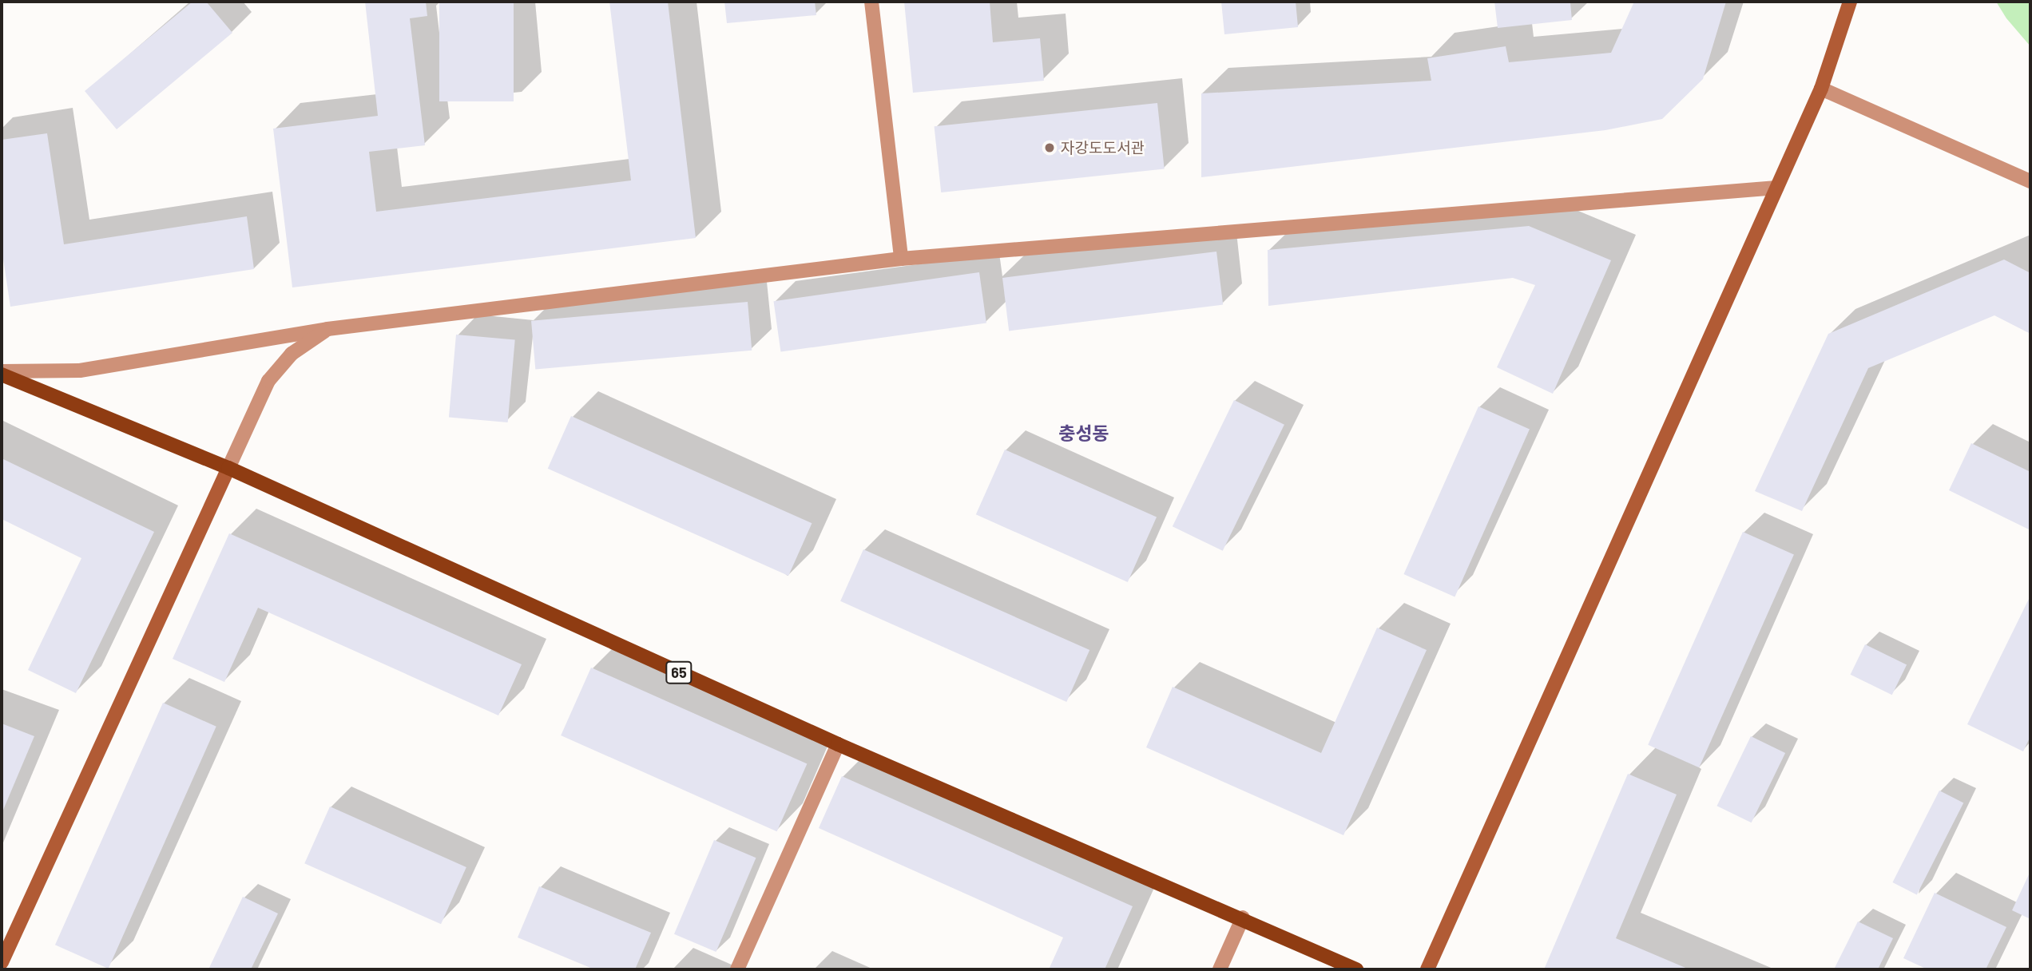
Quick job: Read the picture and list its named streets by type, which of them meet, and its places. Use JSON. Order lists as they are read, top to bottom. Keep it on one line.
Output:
{"streets":{"main road":["65"]},"districts":["충성동"],"places":["자강도도서관"]}
